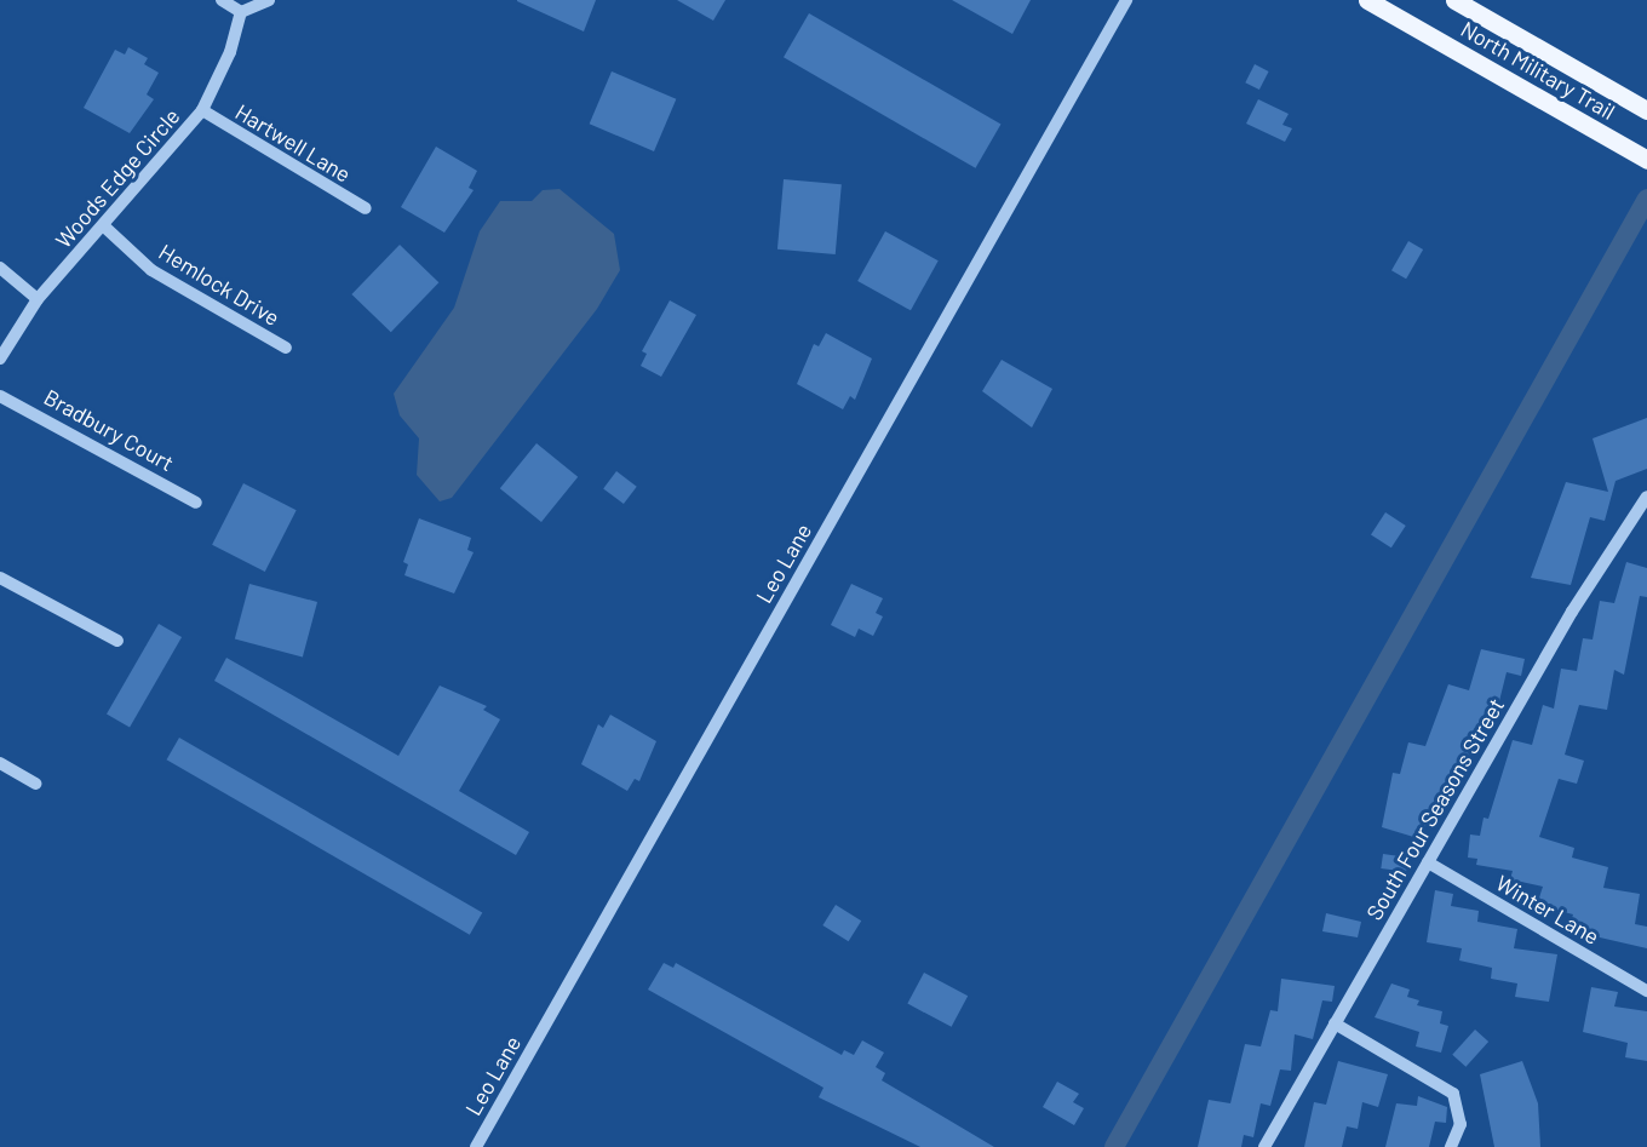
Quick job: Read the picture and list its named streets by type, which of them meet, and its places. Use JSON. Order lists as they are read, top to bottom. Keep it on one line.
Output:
{"streets":{"main road":["North Military Trail"],"street":["Hartwell Lane","Woods Edge Circle","Hemlock Drive","Bradbury Court","Leo Lane","South Four Seasons Street","Winter Lane"]},"crossings":[["Hartwell Lane","Woods Edge Circle"],["Woods Edge Circle","Hemlock Drive"],["South Four Seasons Street","Winter Lane"]]}
